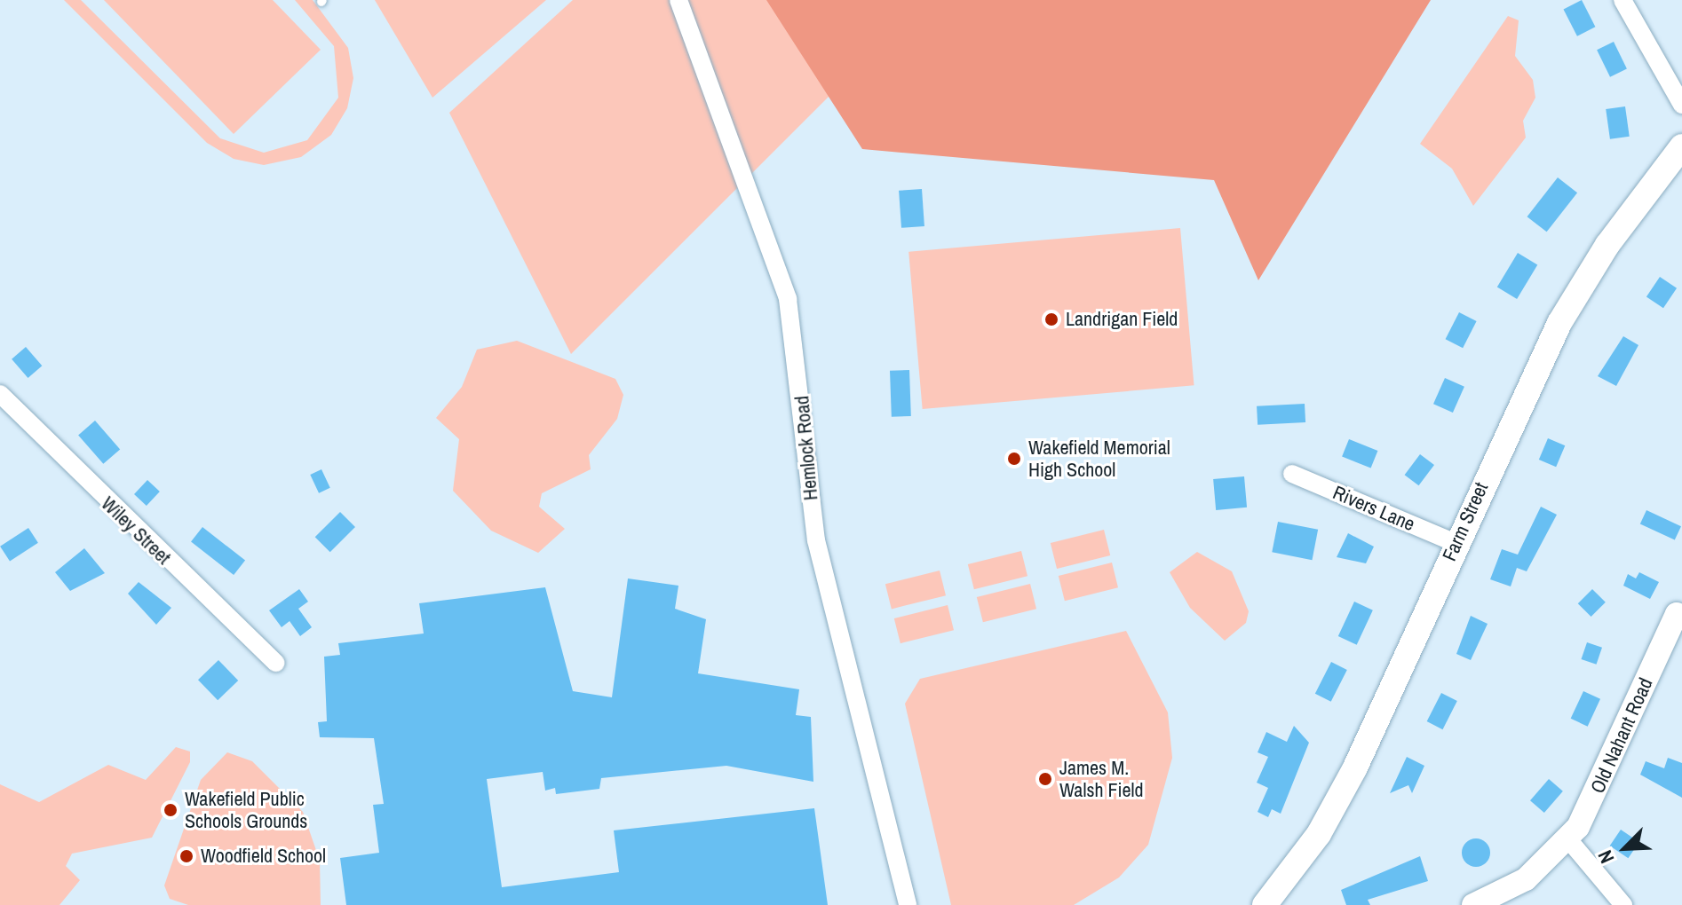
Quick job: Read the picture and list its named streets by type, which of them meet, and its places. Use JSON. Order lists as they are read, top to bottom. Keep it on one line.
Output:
{"streets":{"main road":["Farm Street"],"street":["Hemlock Road","Rivers Lane","Wiley Street","Old Nahant Road"]},"crossings":[["Rivers Lane","Farm Street"]],"places":["Landrigan Field","Wakefield Memorial High School","James M. Walsh Field","Wakefield Public Schools Grounds","Woodfield School"],"north":"bottom left"}
